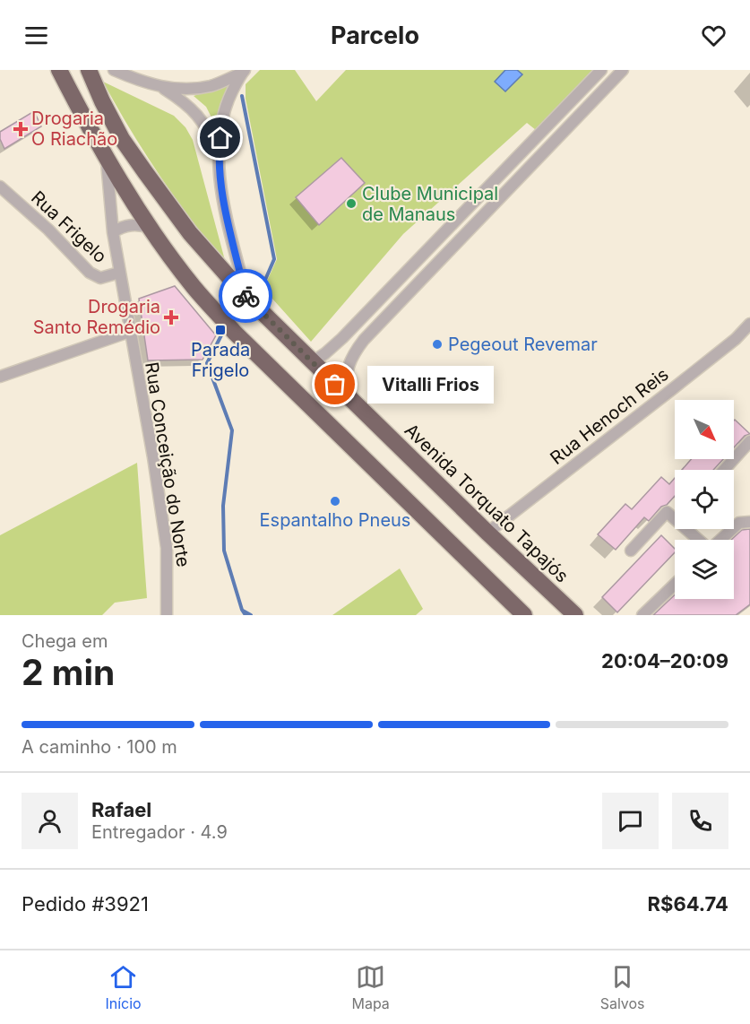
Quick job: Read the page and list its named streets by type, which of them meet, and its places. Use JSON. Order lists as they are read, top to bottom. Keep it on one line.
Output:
{"streets":{"highway":["Avenida Torquato Tapajós"],"street":["Rua Frigelo","Rua Henoch Reis","Rua Conceição do Norte"]},"crossings":[["Rua Frigelo","Rua Conceição do Norte"],["Rua Henoch Reis","Avenida Torquato Tapajós"]],"places":{"health":["Drogaria O Riachão","Drogaria Santo Remédio"],"other":["Clube Municipal de Manaus","Pegeout Revemar","Vitalli Frios","Espantalho Pneus"],"transit":["Parada Frigelo"]},"north":"bottom right","page":{"header":"Parcelo","bubble":"Vitalli Frios","heading":["2 min","Chega em","20:04–20:09"],"panel":["Rafael","Entregador · 4.9","Pedido #3921","R$64.74"],"bar":"A caminho · 100 m","tabs":["Início","Mapa","Salvos"]}}
